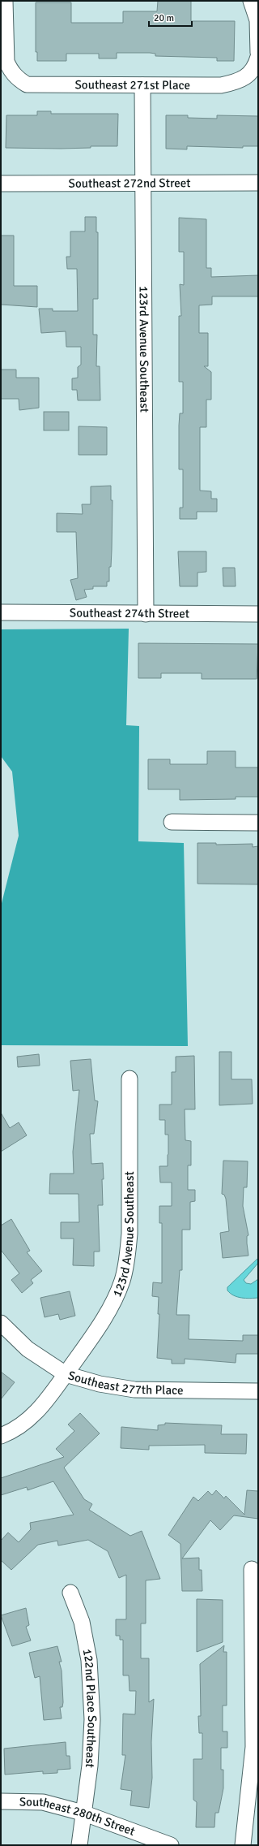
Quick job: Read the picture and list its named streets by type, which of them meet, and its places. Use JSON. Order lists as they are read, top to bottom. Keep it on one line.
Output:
{"streets":{"street":["Southeast 271st Place","Southeast 272nd Street","123rd Avenue Southeast","Southeast 274th Street","Southeast 277th Place","122nd Place Southeast","Southeast 280th Street"]},"crossings":[["Southeast 271st Place","123rd Avenue Southeast"],["Southeast 272nd Street","123rd Avenue Southeast"],["123rd Avenue Southeast","Southeast 274th Street"],["123rd Avenue Southeast","Southeast 277th Place"],["122nd Place Southeast","Southeast 280th Street"]],"scale_bar":"20 m"}
